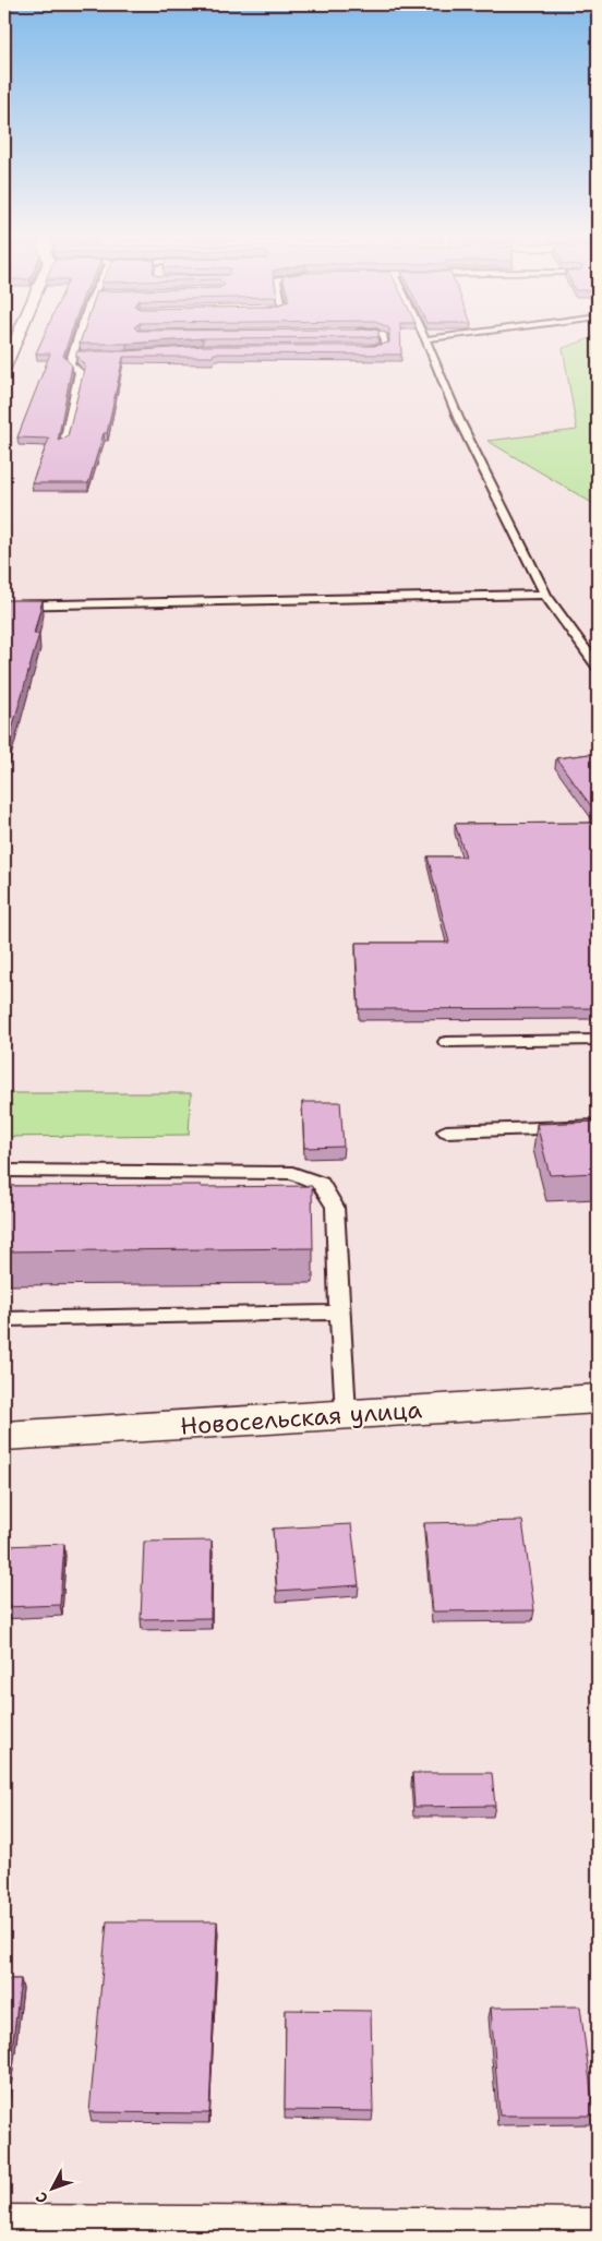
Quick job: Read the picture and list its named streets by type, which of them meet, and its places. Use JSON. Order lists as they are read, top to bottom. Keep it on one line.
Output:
{"streets":{"street":["Новосельская улица"]},"north":"bottom left"}
